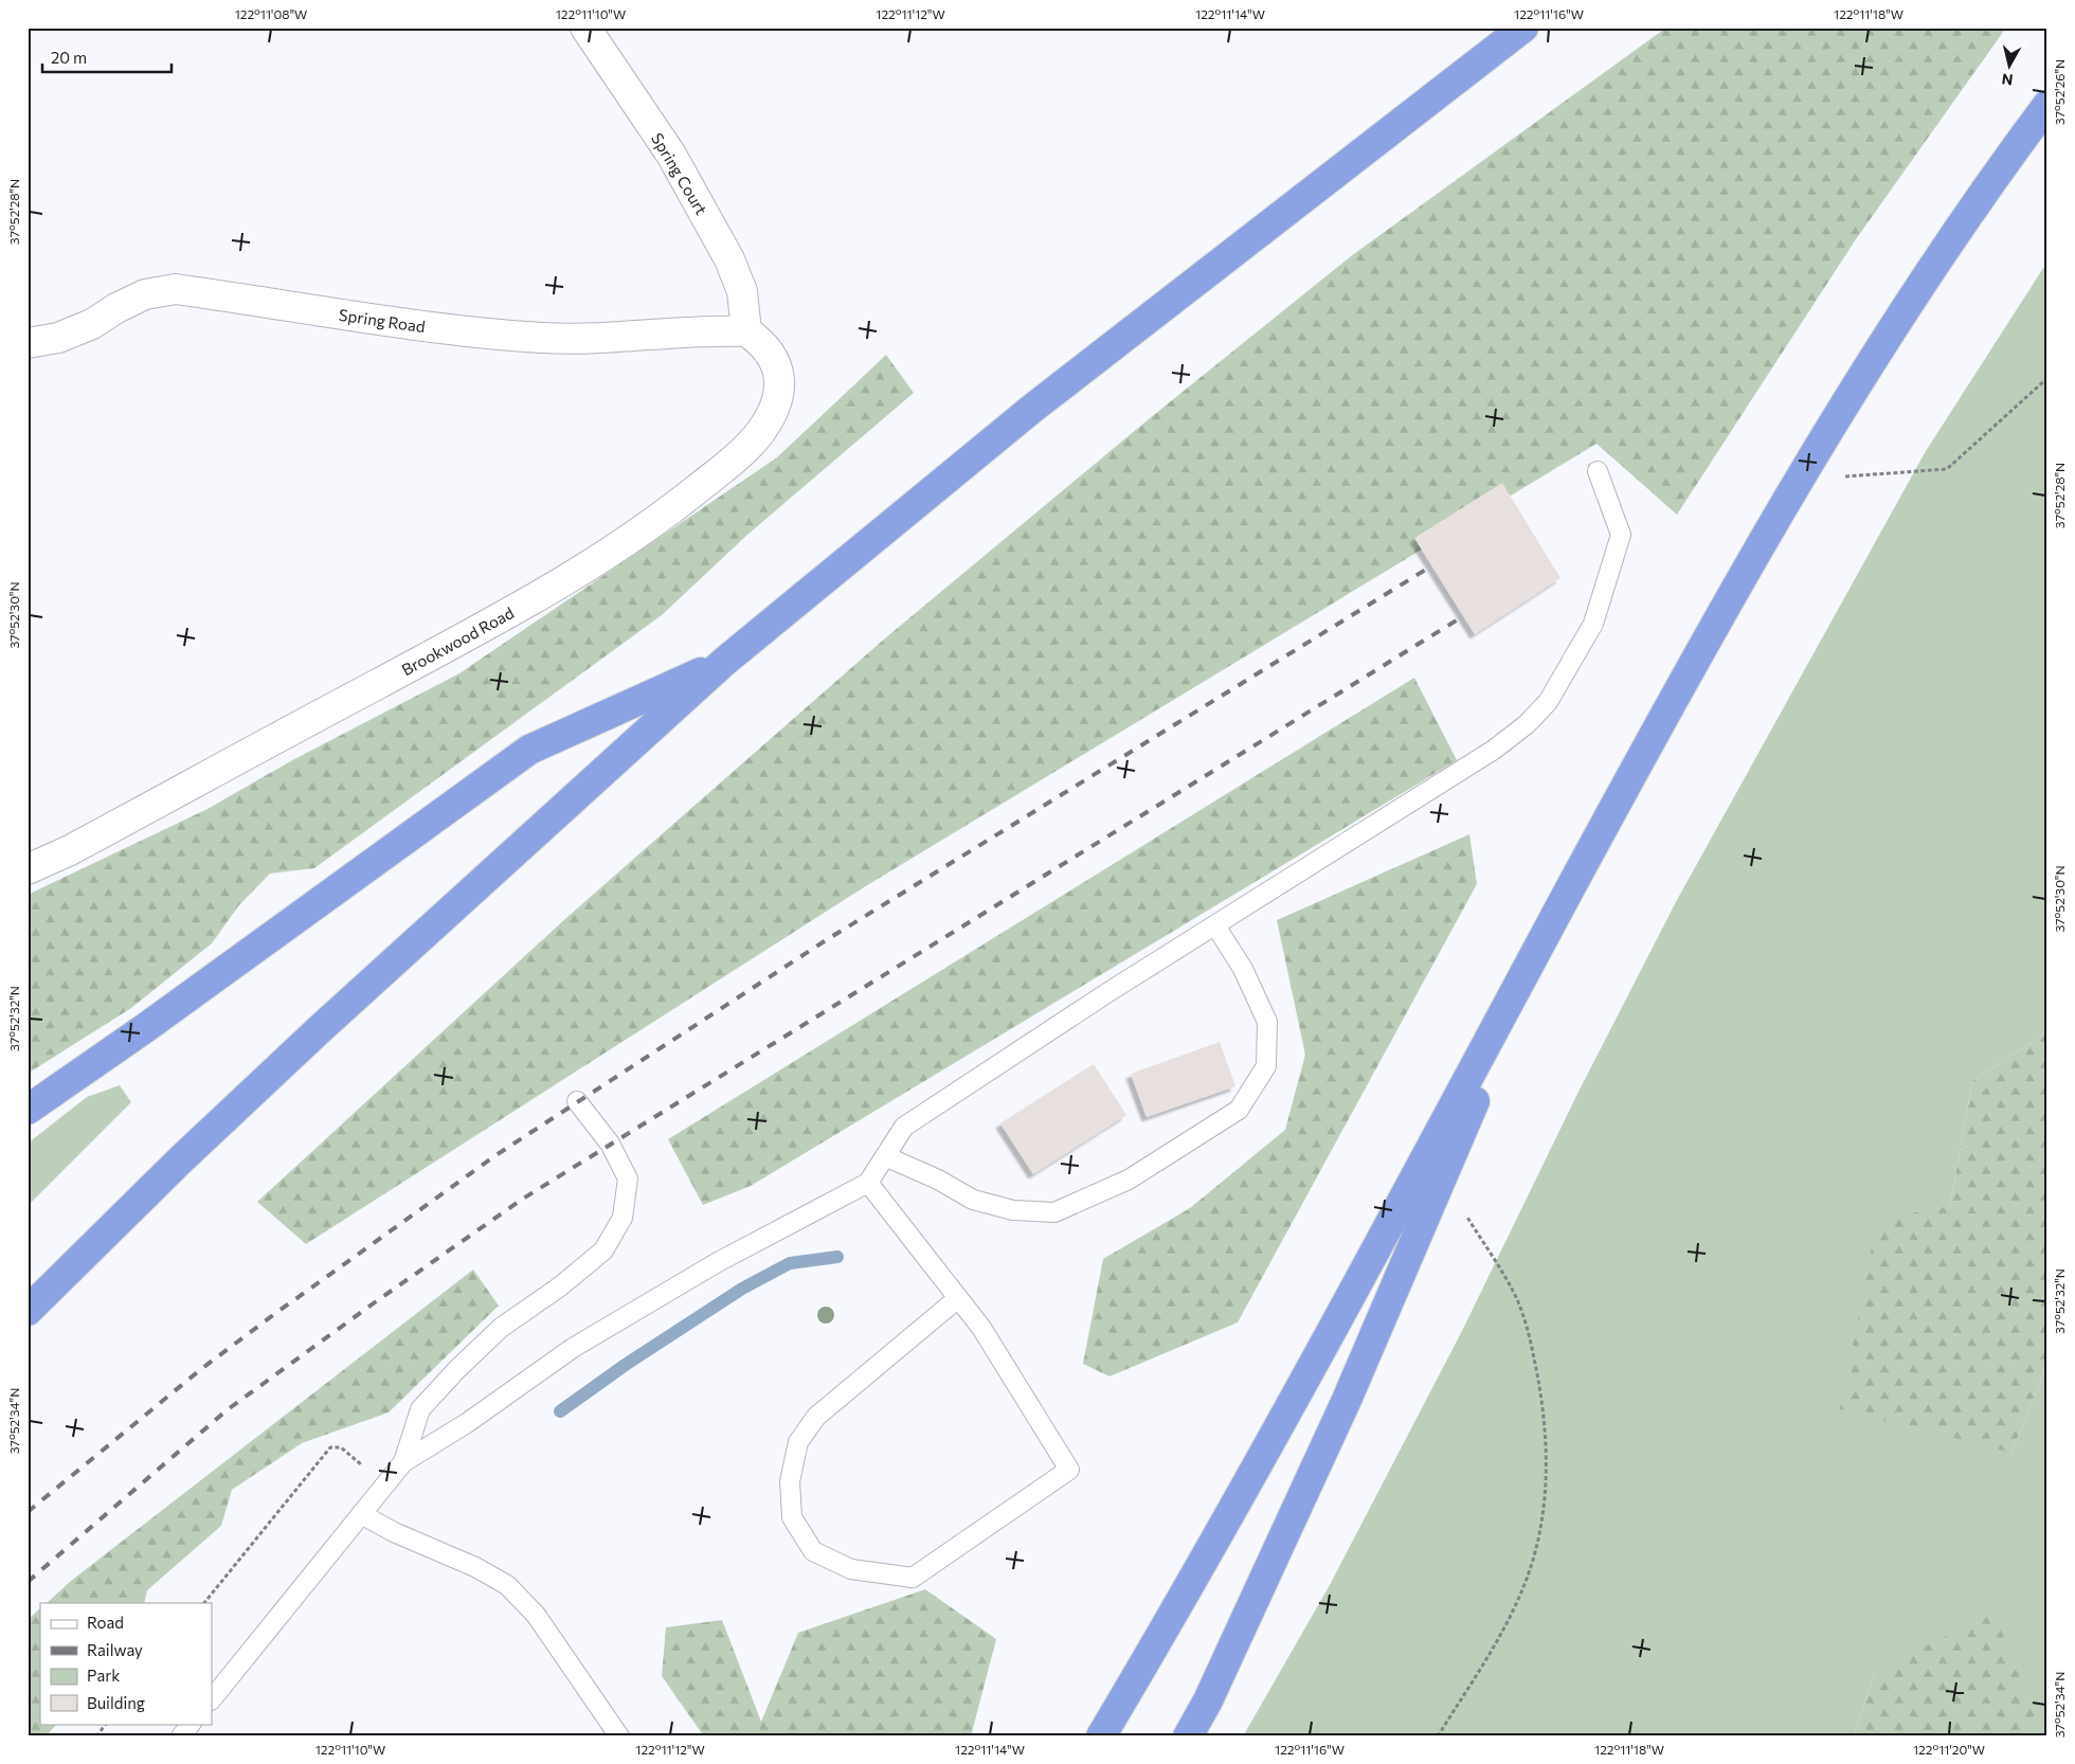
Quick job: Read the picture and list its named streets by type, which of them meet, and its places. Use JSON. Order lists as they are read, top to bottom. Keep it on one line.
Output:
{"streets":{"street":["Spring Court","Spring Road","Brookwood Road"]},"crossings":[["Spring Court","Spring Road"],["Spring Court","Brookwood Road"],["Spring Road","Brookwood Road"]],"legend":["Road","Railway","Park","Building"],"scale_bar":"20 m","north":"bottom","coordinates":["122°11'08\"W","122°11'10\"W","122°11'12\"W","122°11'14\"W","122°11'16\"W","122°11'18\"W","37°52'26\"N","37°52'28\"N","37°52'30\"N","37°52'32\"N","37°52'34\"N","122°11'20\"W"]}
